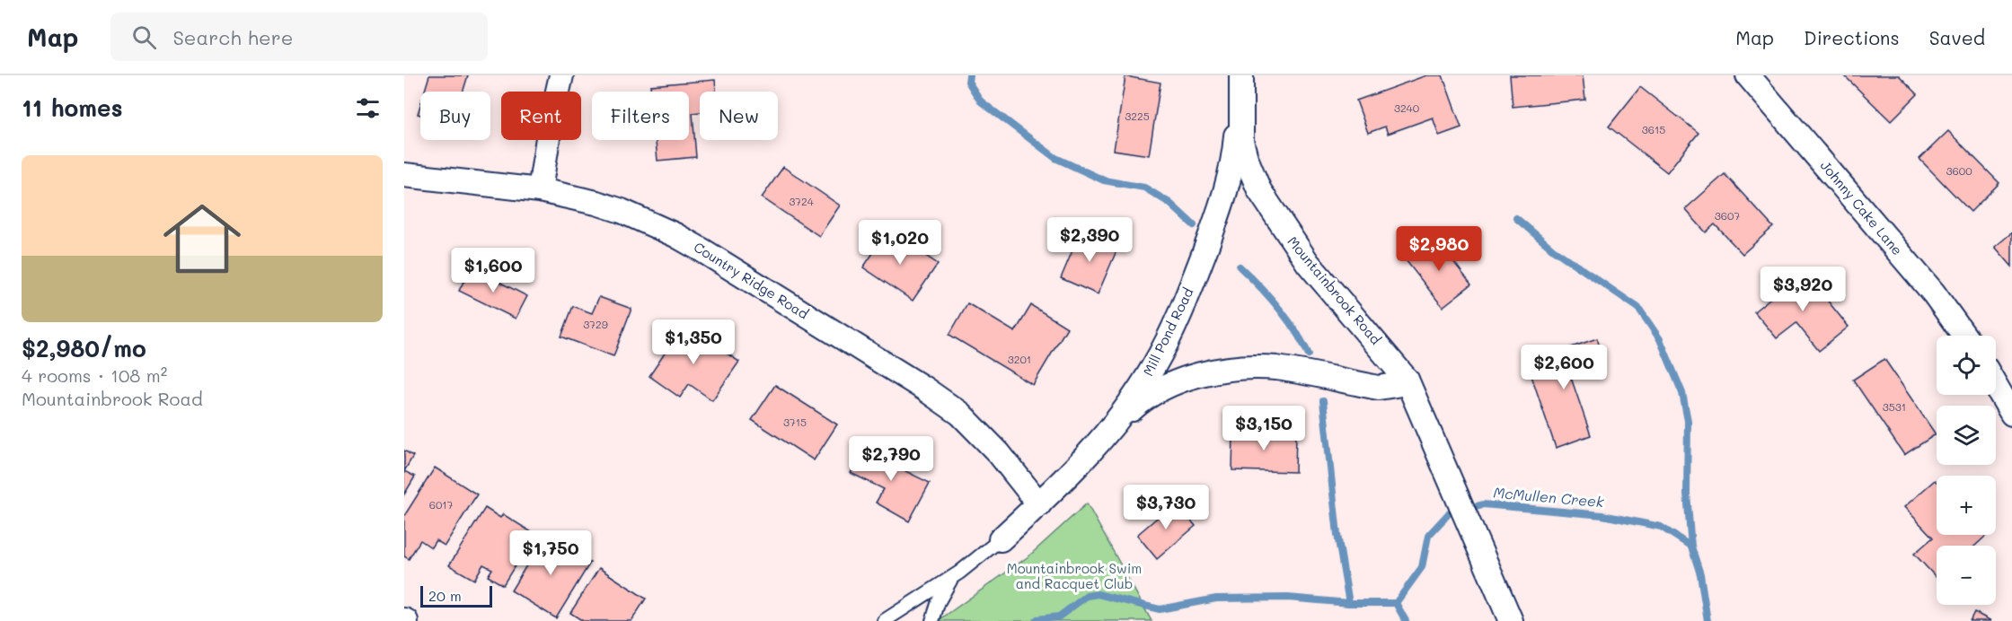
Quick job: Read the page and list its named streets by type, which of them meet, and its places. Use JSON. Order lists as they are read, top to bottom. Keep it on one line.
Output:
{"streets":{"street":["Johnny Cake Lane","Country Ridge Road","Mountainbrook Road","Mill Pond Road"]},"crossings":[["Country Ridge Road","Mill Pond Road"],["Mountainbrook Road","Mill Pond Road"]],"water":["McMullen Creek"],"parks":["Mountainbrook Swim and Racquet Club"],"house_numbers":["3240","3225","3615","3600","3724","3607","3729","3201","3531","3715","6017"],"scale_bar":"20 m","page":{"header":"Map","search":"Search here","nav":["Map","Directions","Saved"],"heading":"11 homes","chip":["Buy","Rent","Filters","New"],"list":[{"name":"$2,980/mo","note":"4 rooms · 108 m² · Mountainbrook Road"}],"price":["$2,390","$1,020","$2,980","$1,600","$3,920","$1,350","$2,600","$3,150","$2,790","$3,730","$1,750"],"map_buttons":["+","−"],"scale":"20 m"}}
